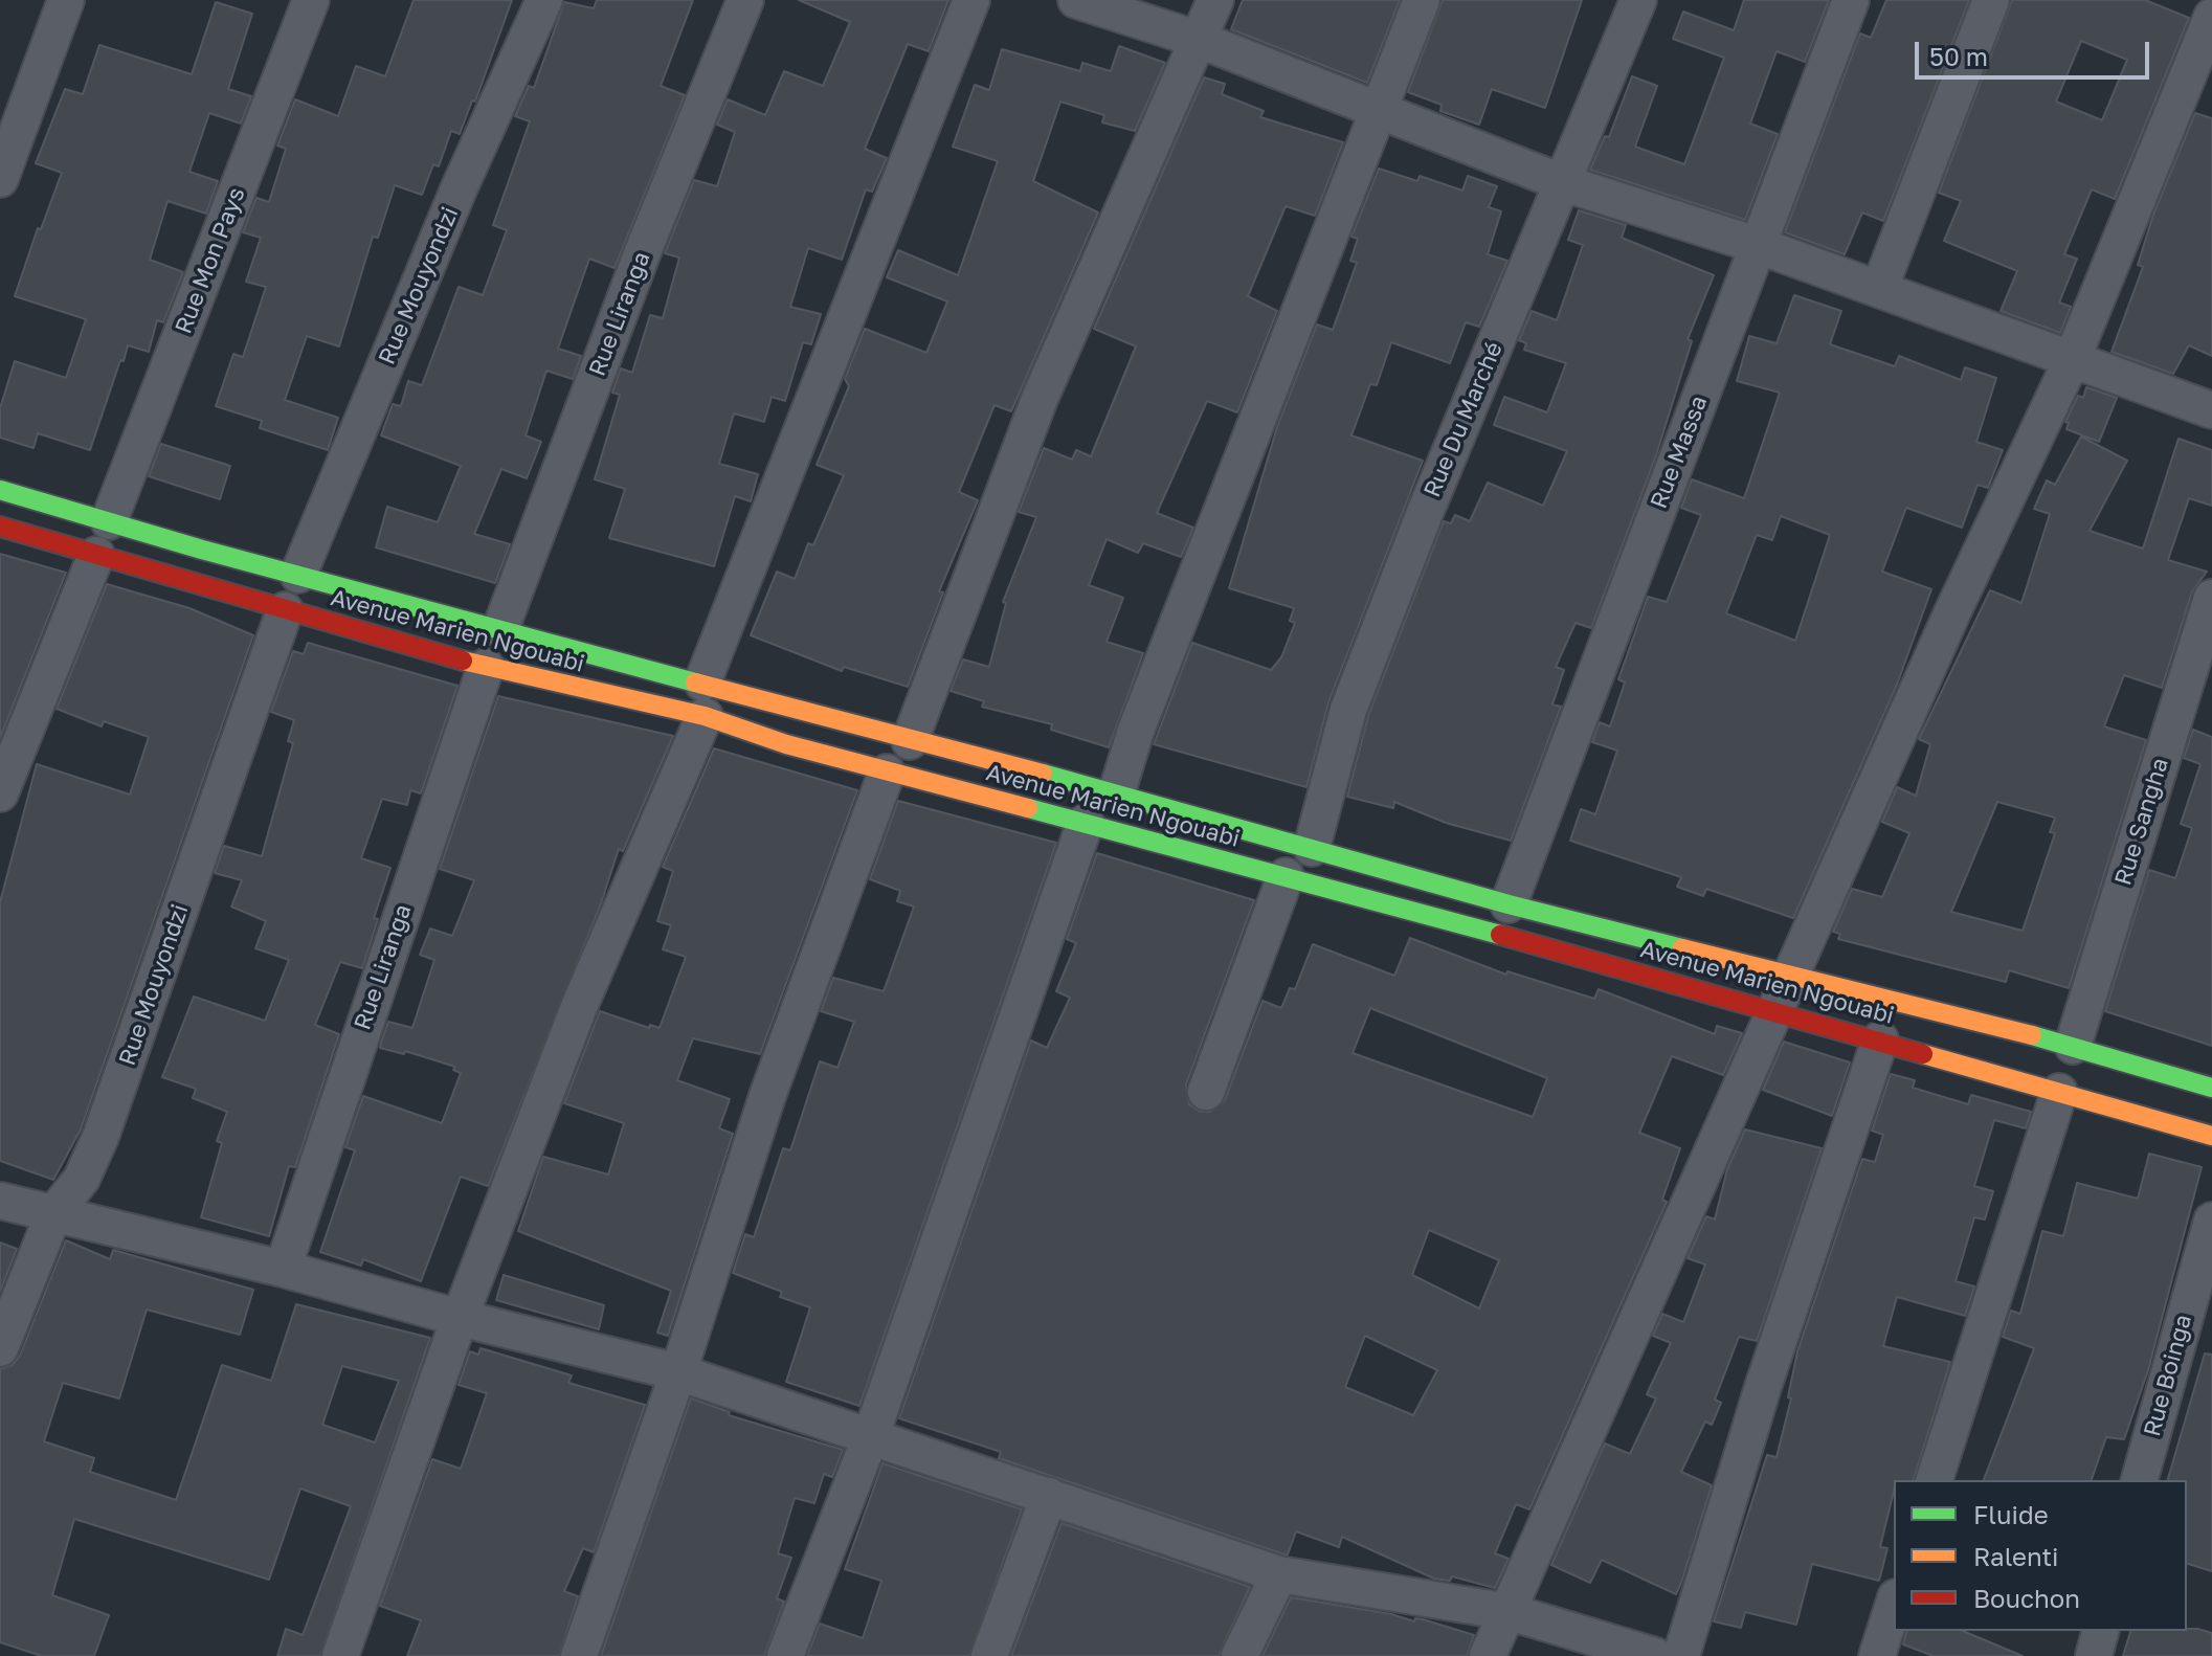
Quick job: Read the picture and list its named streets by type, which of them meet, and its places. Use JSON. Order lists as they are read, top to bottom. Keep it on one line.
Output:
{"streets":{"main road":["Avenue Marien Ngouabi"],"street":["Rue Mon Pays","Rue Mouyondzi","Rue Liranga","Rue Du Marché","Rue Massa","Rue Sangha","Rue Boinga"]},"crossings":[["Rue Mouyondzi","Avenue Marien Ngouabi"],["Rue Liranga","Avenue Marien Ngouabi"]],"legend":["Fluide","Ralenti","Bouchon"],"scale_bar":"50 m"}
